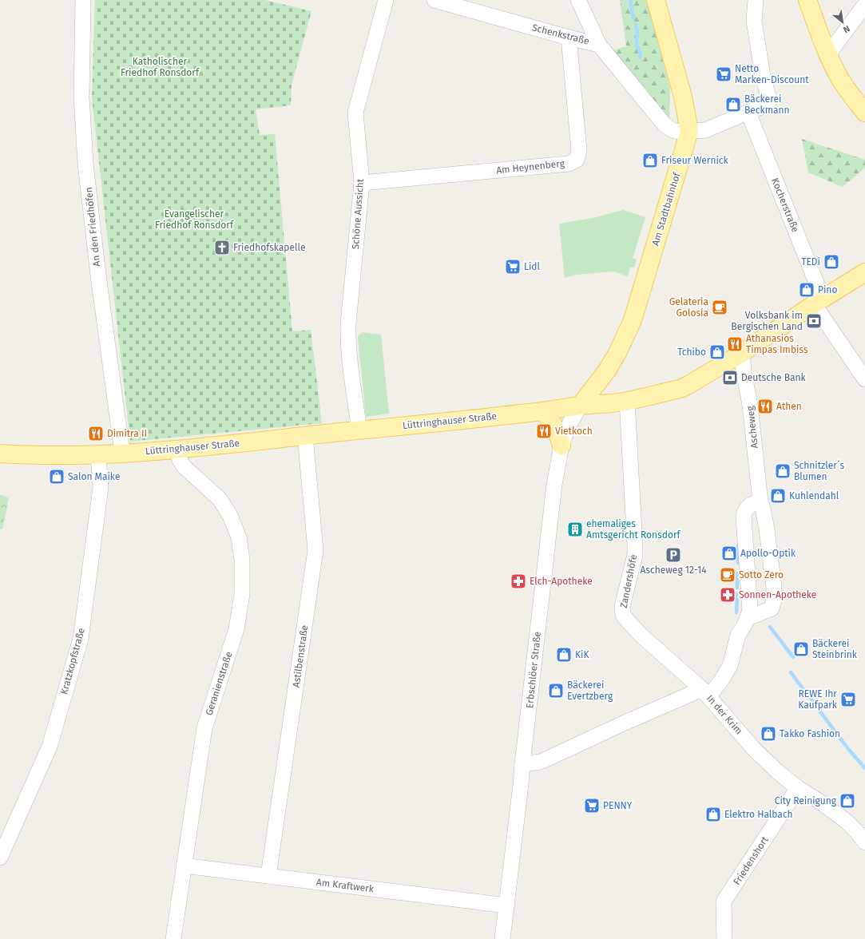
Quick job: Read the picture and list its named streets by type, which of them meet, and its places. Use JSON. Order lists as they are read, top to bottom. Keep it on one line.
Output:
{"streets":{"main road":["Am Stadtbahnhof","Lüttringhauser Straße"],"street":["Schenkstraße","Am Heynenberg","Kocherstraße","Schöne Aussicht","An den Friedhöfen","Ascheweg","Zandershöfe","Astilbenstraße","Kratzkopfstraße","Erbschlöer Straße","Geranienstraße","In der Krim","Friedenshort","Am Kraftwerk"]},"crossings":[["Schenkstraße","Am Heynenberg"],["Schenkstraße","Am Stadtbahnhof"],["Am Heynenberg","Schöne Aussicht"],["Kocherstraße","Lüttringhauser Straße"],["Am Stadtbahnhof","Lüttringhauser Straße"],["Am Stadtbahnhof","Erbschlöer Straße"],["Schöne Aussicht","Lüttringhauser Straße"],["An den Friedhöfen","Lüttringhauser Straße"],["Lüttringhauser Straße","Ascheweg"],["Lüttringhauser Straße","Zandershöfe"],["Lüttringhauser Straße","Astilbenstraße"],["Lüttringhauser Straße","Kratzkopfstraße"],["Lüttringhauser Straße","Erbschlöer Straße"],["Lüttringhauser Straße","Geranienstraße"],["Zandershöfe","In der Krim"],["Astilbenstraße","Am Kraftwerk"],["Erbschlöer Straße","In der Krim"],["Erbschlöer Straße","Am Kraftwerk"],["Geranienstraße","Am Kraftwerk"],["In der Krim","Friedenshort"]],"parks":["Katholischer Friedhof Ronsdorf","Evangelischer Friedhof Ronsdorf"],"places":{"supermarket":["Netto Marken-Discount","Lidl","REWE Ihr Kaufpark","PENNY"],"shop":["Bäckerei Beckmann","Friseur Wernick","TEDi","Pino","Tchibo","Schnitzler´s Blumen","Salon Maike","Kuhlendahl","Apollo-Optik","Bäckerei Steinbrink","KiK","Bäckerei Evertzberg","Takko Fashion","City Reinigung","Elektro Halbach"],"church":["Friedhofskapelle"],"cafe":["Gelateria Golosia","Sotto Zero"],"bank":["Volksbank im Bergischen Land","Deutsche Bank"],"restaurant":["Athanasios Timpas Imbiss","Athen","Vietkoch","Dimitra II"],"building":["ehemaliges Amtsgericht Ronsdorf"],"parking":["Ascheweg 12-14"],"pharmacy":["Elch-Apotheke","Sonnen-Apotheke"]},"north":"bottom right"}
